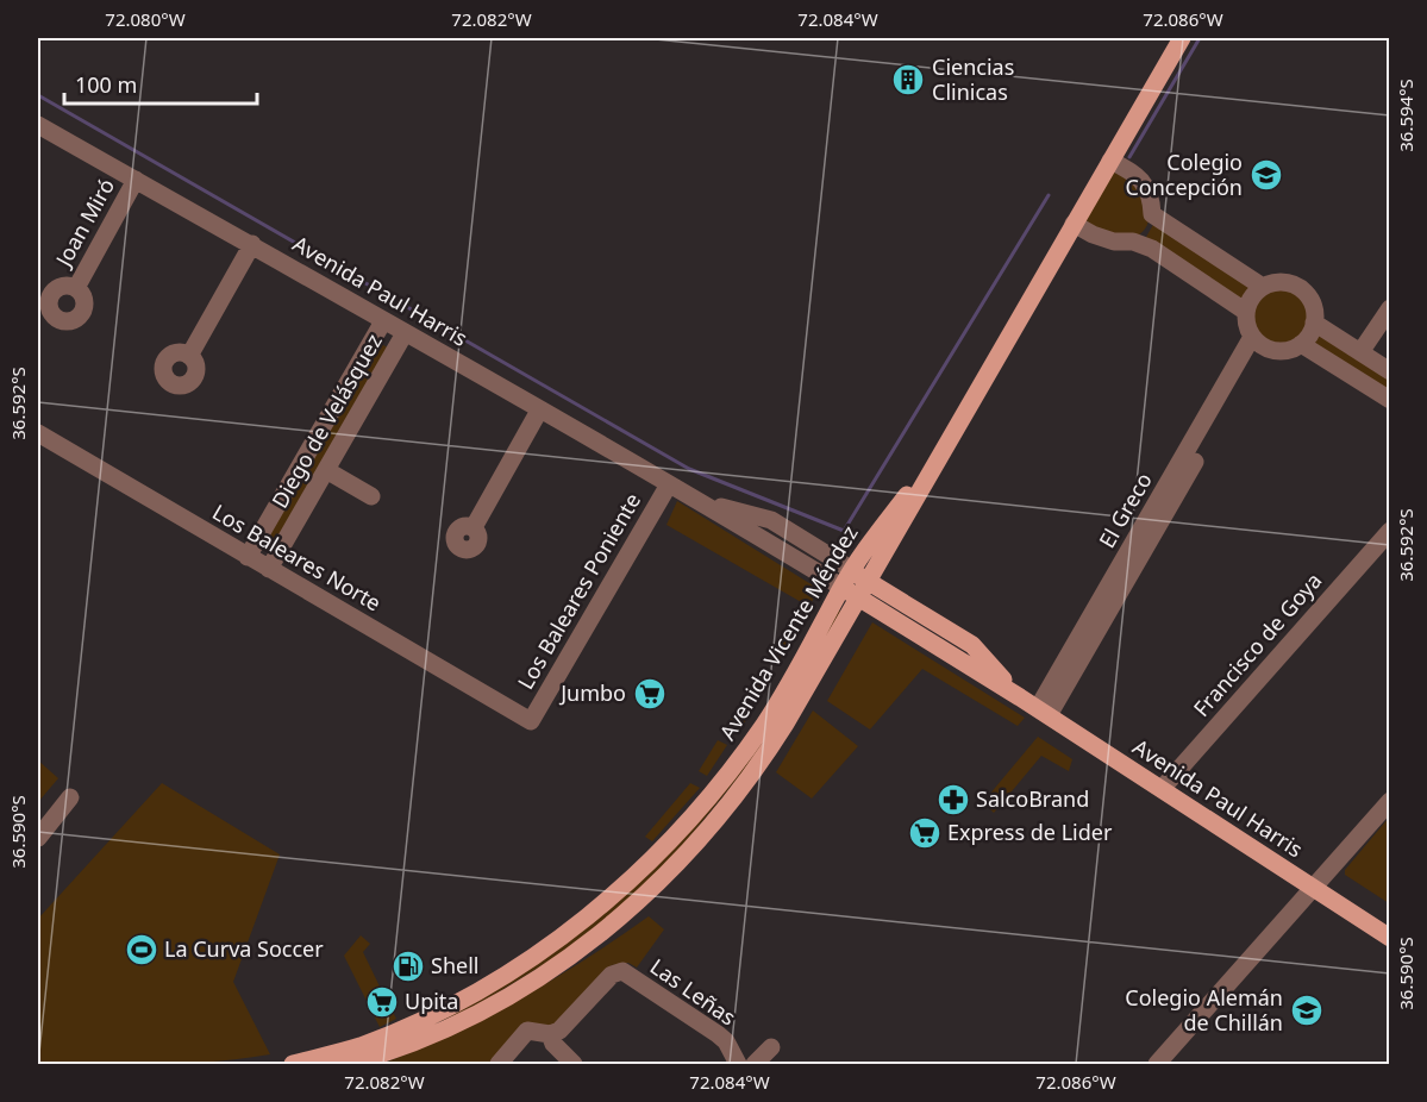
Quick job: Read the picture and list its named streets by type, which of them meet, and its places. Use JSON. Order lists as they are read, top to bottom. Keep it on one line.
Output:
{"streets":{"main road":["Avenida Paul Harris","Avenida Vicente Méndez"],"street":["Joan Miró","Diego de Velásquez","El Greco","Los Baleares Norte","Los Baleares Poniente","Francisco de Goya","Las Leñas"]},"crossings":[["Joan Miró","Avenida Paul Harris"],["Avenida Paul Harris","Diego de Velásquez"],["Avenida Paul Harris","El Greco"],["Avenida Paul Harris","Los Baleares Poniente"],["Avenida Paul Harris","Avenida Vicente Méndez"],["Avenida Paul Harris","Francisco de Goya"],["Diego de Velásquez","Los Baleares Norte"],["Los Baleares Norte","Los Baleares Poniente"]],"places":{"building":["Ciencias Clinicas"],"school or university":["Colegio Concepción","Colegio Alemán de Chillán"],"supermarket":["Jumbo","Express de Lider","Upita"],"pharmacy":["SalcoBrand"],"sports":["La Curva Soccer"],"fuel station":["Shell"]},"scale_bar":"100 m","coordinates":["72.080°W","72.082°W","72.084°W","72.086°W","36.594°S","36.592°S","36.590°S"]}
